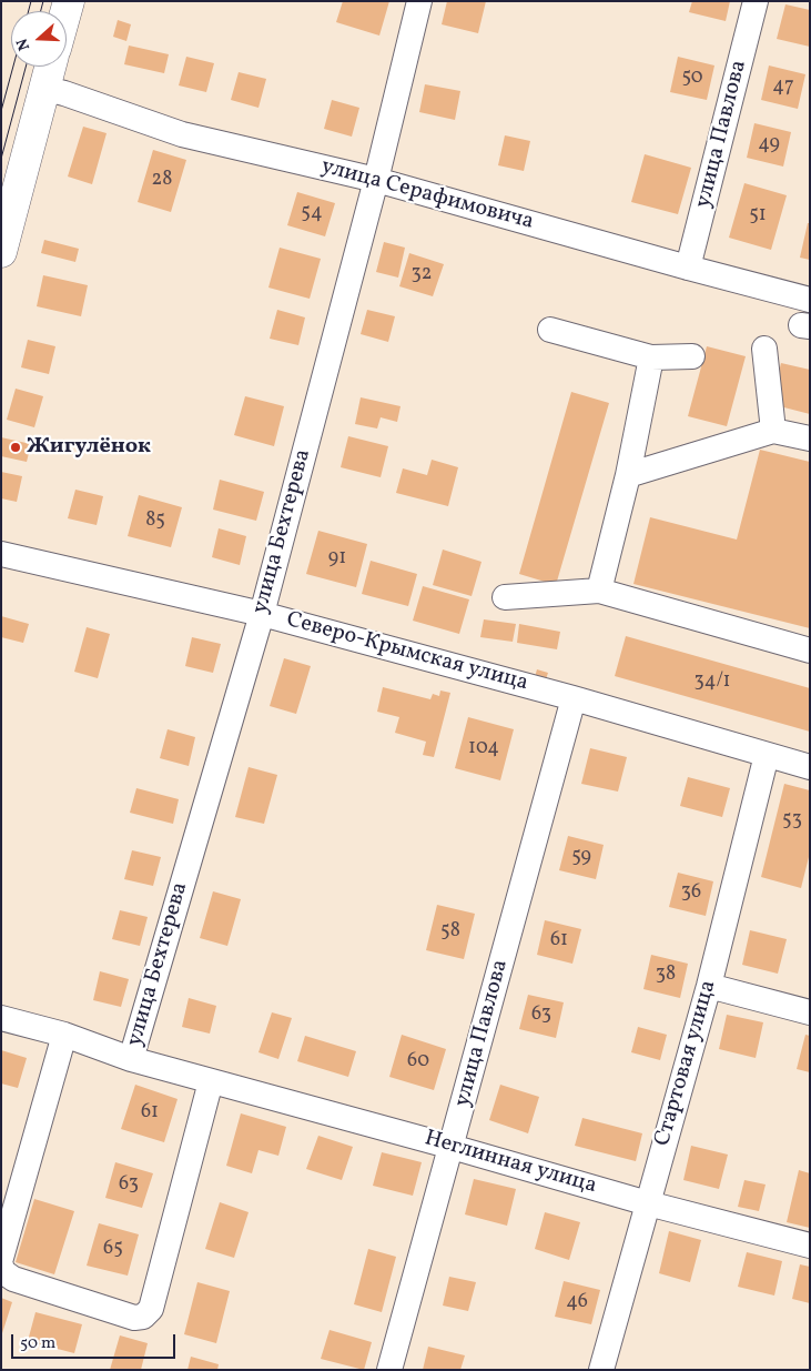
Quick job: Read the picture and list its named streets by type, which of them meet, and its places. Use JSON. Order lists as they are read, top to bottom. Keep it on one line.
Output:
{"streets":{"street":["улица Павлова","улица Серафимовича","улица Бехтерева","Северо-Крымская улица","Стартовая улица","Неглинная улица"]},"crossings":[["улица Павлова","улица Серафимовича"],["улица Павлова","Северо-Крымская улица"],["улица Павлова","Неглинная улица"],["улица Серафимовича","улица Бехтерева"],["улица Бехтерева","Северо-Крымская улица"],["улица Бехтерева","Неглинная улица"],["Северо-Крымская улица","Стартовая улица"],["Стартовая улица","Неглинная улица"]],"places":["Жигулёнок"],"house_numbers":["50","47","49","28","54","51","32","85","91","34/1","104","53","59","36","58","61","38","63","60","61","63","65","46"],"scale_bar":"50 m","north":"left"}
